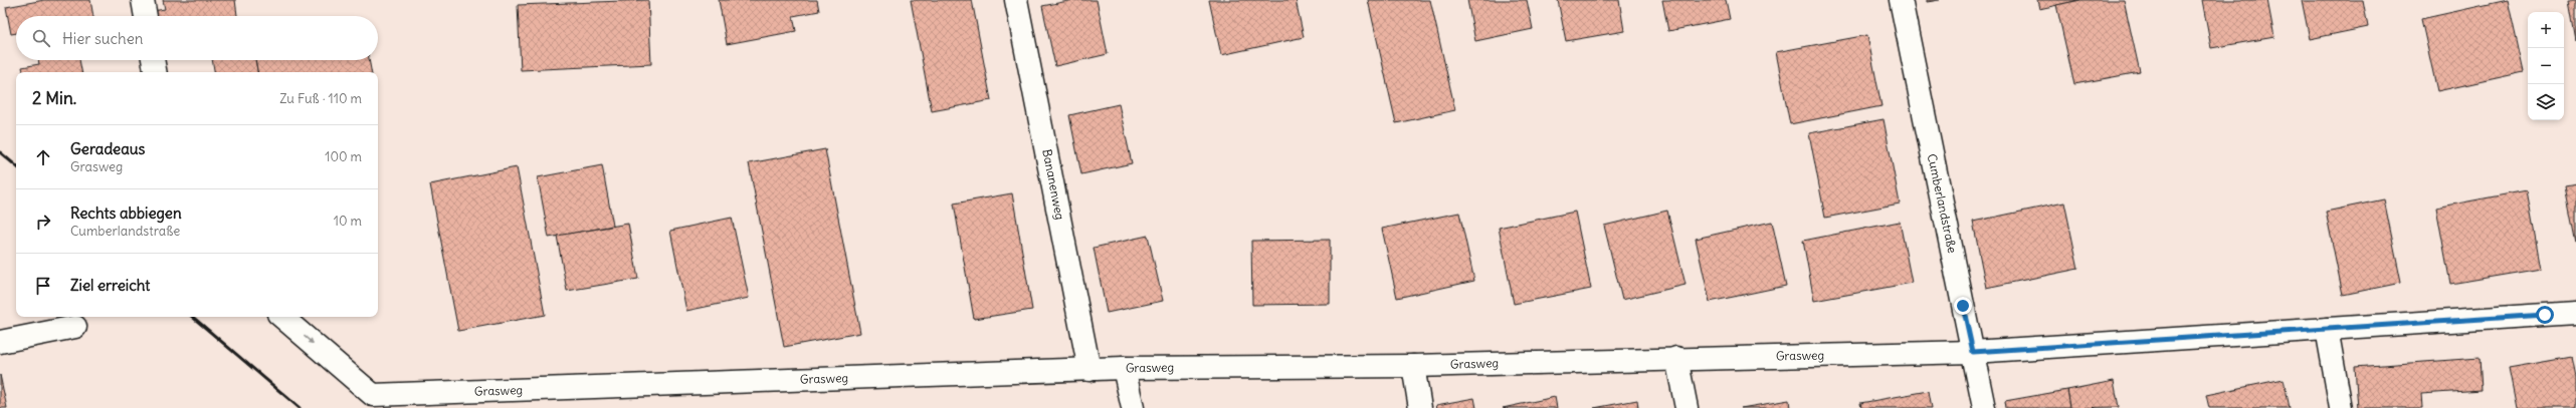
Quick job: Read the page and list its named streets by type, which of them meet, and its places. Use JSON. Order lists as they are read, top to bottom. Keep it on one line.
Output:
{"streets":{"street":["Bananenweg","Cumberlandstraße","Grasweg"]},"crossings":[["Bananenweg","Grasweg"],["Cumberlandstraße","Grasweg"]],"page":{"map_buttons":["+","−"],"search":"Hier suchen","heading":["2 Min.","Zu Fuß · 110 m"],"list":[["Geradeaus","Grasweg","100 m"],["Rechts abbiegen","Cumberlandstraße","10 m"],"Ziel erreicht"]}}
